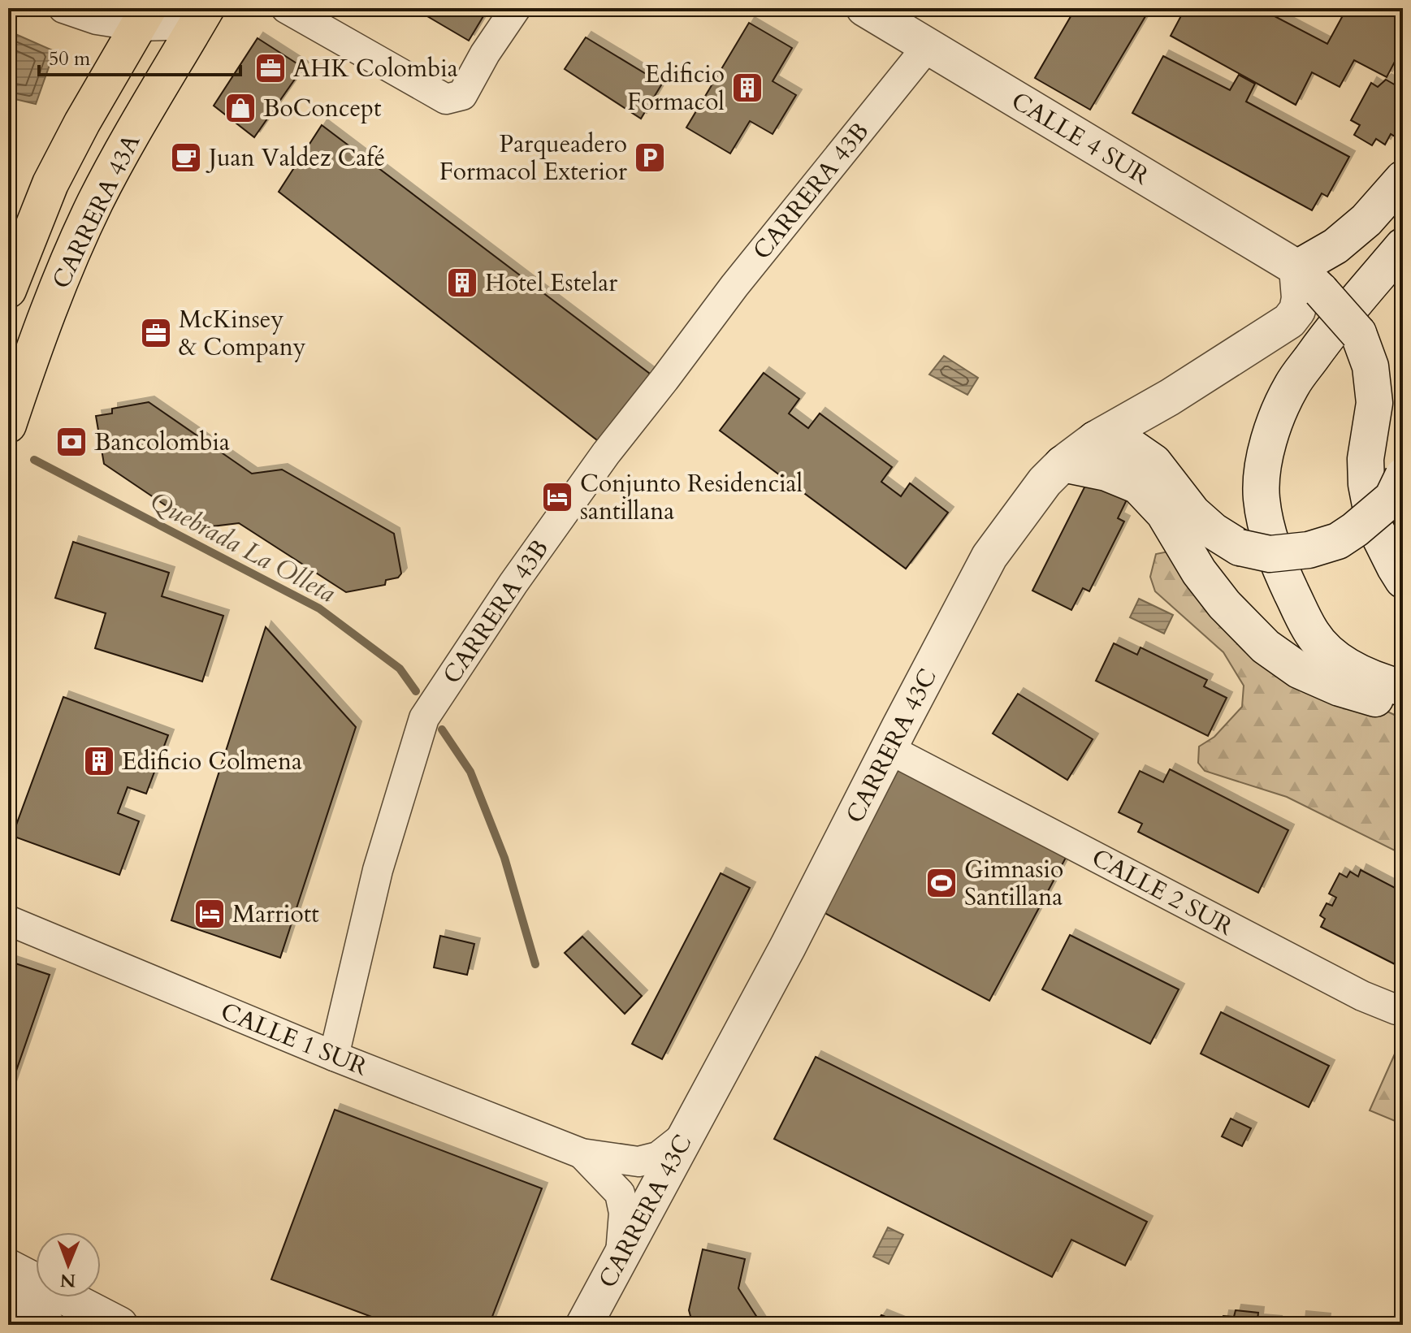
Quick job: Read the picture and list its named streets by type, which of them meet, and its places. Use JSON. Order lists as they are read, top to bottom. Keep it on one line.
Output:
{"streets":{"main road":["CARRERA 43A"],"street":["CALLE 4 SUR","CARRERA 43B","CARRERA 43C","CALLE 2 SUR","CALLE 1 SUR"]},"crossings":[["CALLE 4 SUR","CARRERA 43B"],["CALLE 4 SUR","CARRERA 43C"],["CARRERA 43B","CALLE 1 SUR"],["CARRERA 43C","CALLE 2 SUR"],["CARRERA 43C","CALLE 1 SUR"]],"water":["Quebrada La Olleta"],"places":{"office":["AHK Colombia","McKinsey & Company"],"building":["Edificio Formacol","Hotel Estelar","Edificio Colmena"],"shop":["BoConcept"],"cafe":["Juan Valdez Café"],"parking":["Parqueadero Formacol Exterior"],"bank":["Bancolombia"],"hotel":["Conjunto Residencial santillana","Marriott"],"sports":["Gimnasio Santillana"]},"scale_bar":"50 m","north":"bottom"}
